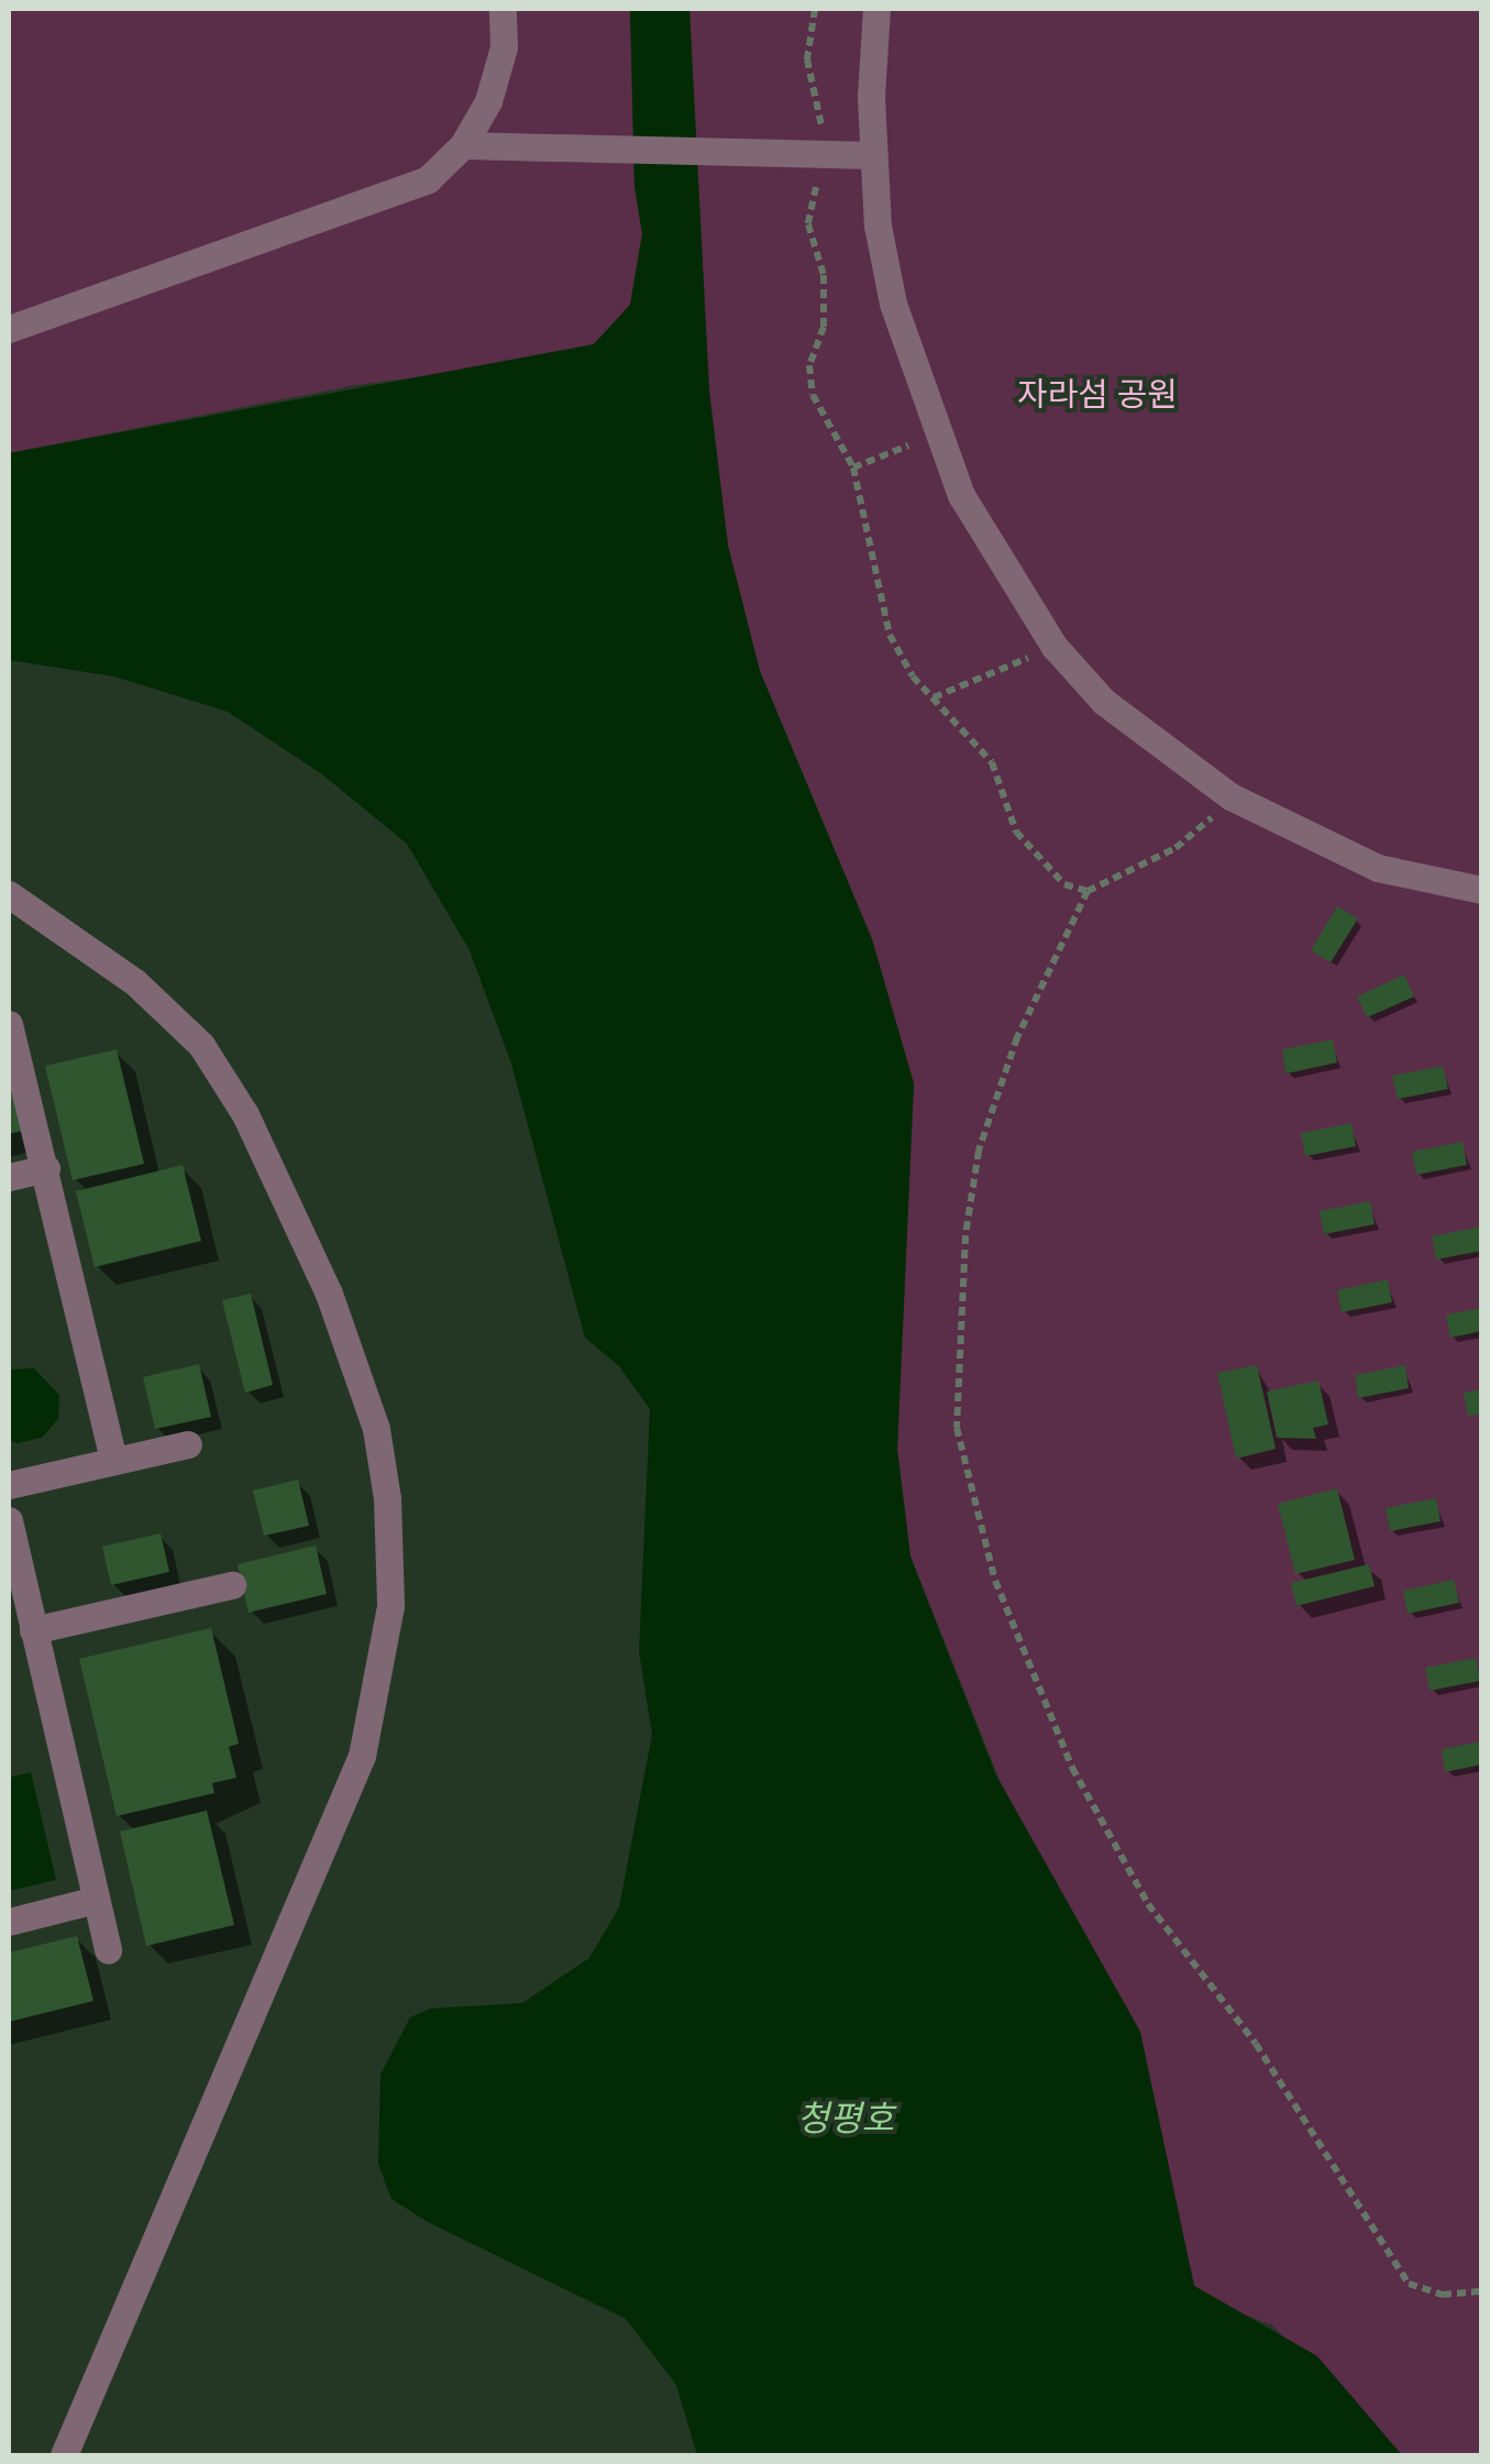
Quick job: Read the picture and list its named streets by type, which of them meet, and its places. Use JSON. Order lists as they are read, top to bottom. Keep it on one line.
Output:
{"water":["청평호"],"parks":["자라섬 공원"]}
